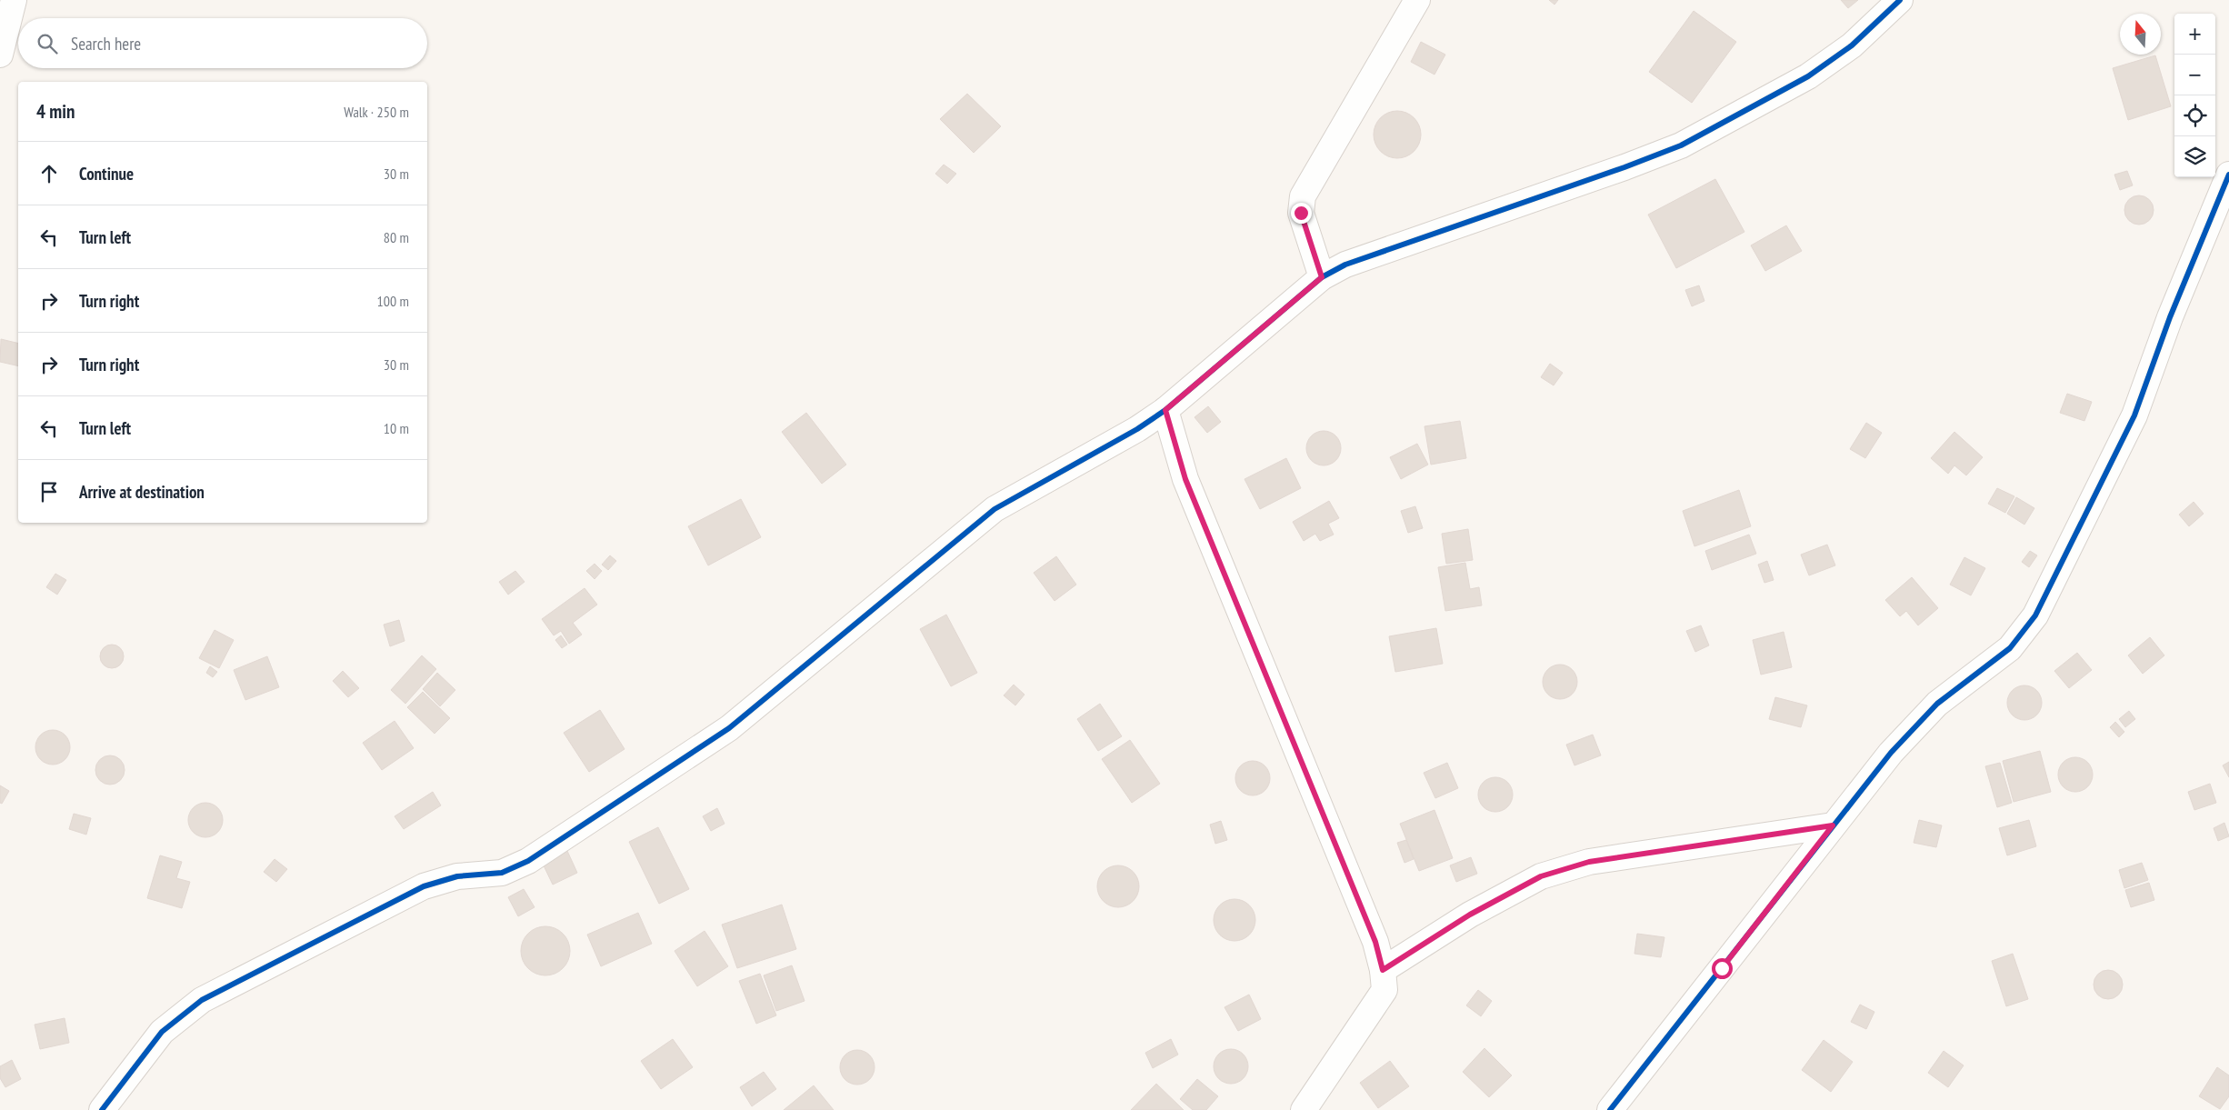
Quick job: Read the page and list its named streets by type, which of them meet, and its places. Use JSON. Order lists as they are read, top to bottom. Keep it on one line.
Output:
{"north":"top","page":{"map_buttons":["+","−"],"search":"Search here","heading":["4 min","Walk · 250 m"],"list":[["Continue","30 m"],["Turn left","80 m"],["Turn right","100 m"],["Turn right","30 m"],["Turn left","10 m"],"Arrive at destination"]}}
